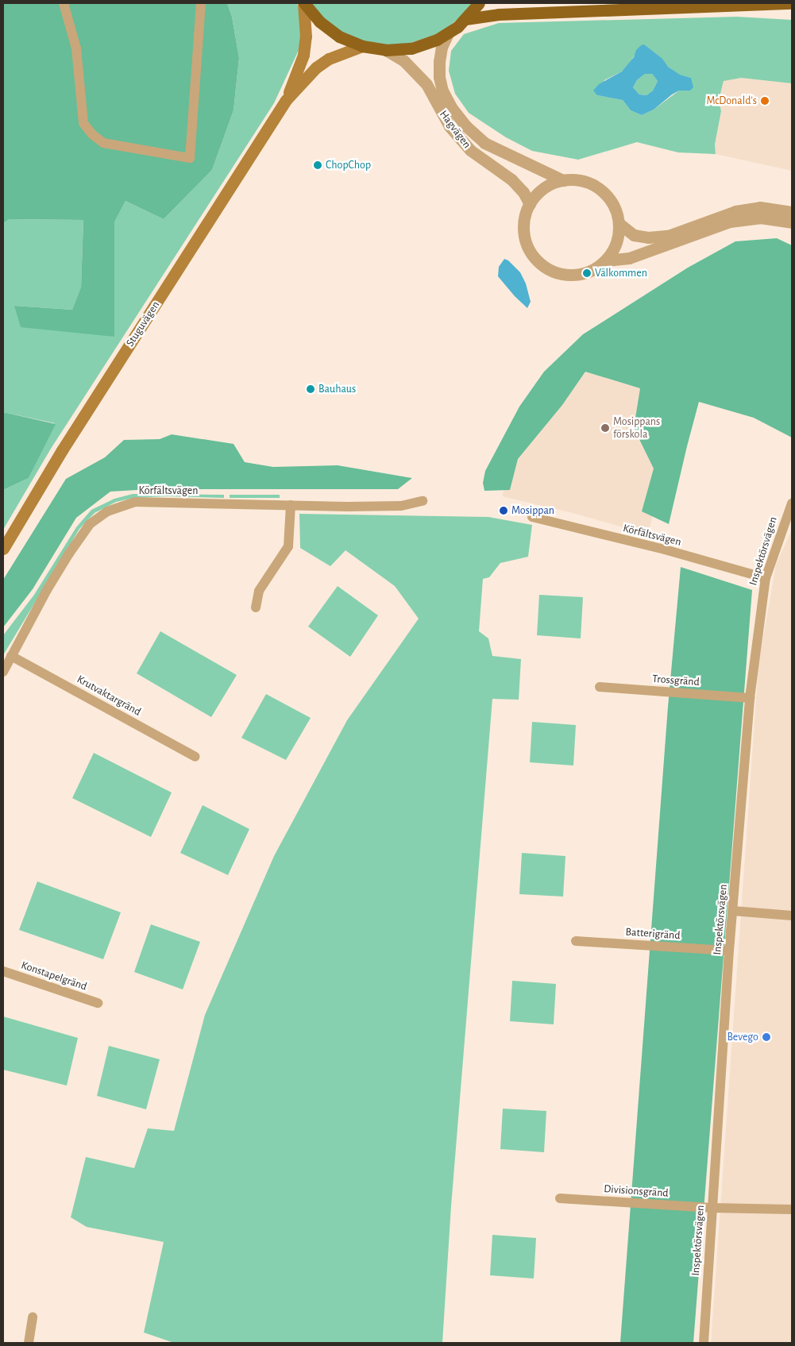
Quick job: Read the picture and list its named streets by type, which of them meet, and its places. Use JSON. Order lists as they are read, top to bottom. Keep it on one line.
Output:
{"streets":{"main road":["Stuguvägen"],"street":["Hagvägen","Körfältsvägen","Inspektörsvägen","Trossgränd","Krutvaktargränd","Batterigränd","Konstapelgränd","Divisionsgränd"]},"crossings":[["Körfältsvägen","Inspektörsvägen"],["Körfältsvägen","Krutvaktargränd"],["Inspektörsvägen","Trossgränd"],["Inspektörsvägen","Batterigränd"],["Inspektörsvägen","Divisionsgränd"]],"places":["McDonald's","ChopChop","Välkommen","Bauhaus","Mosippans förskola","Mosippan","Bevego"]}
